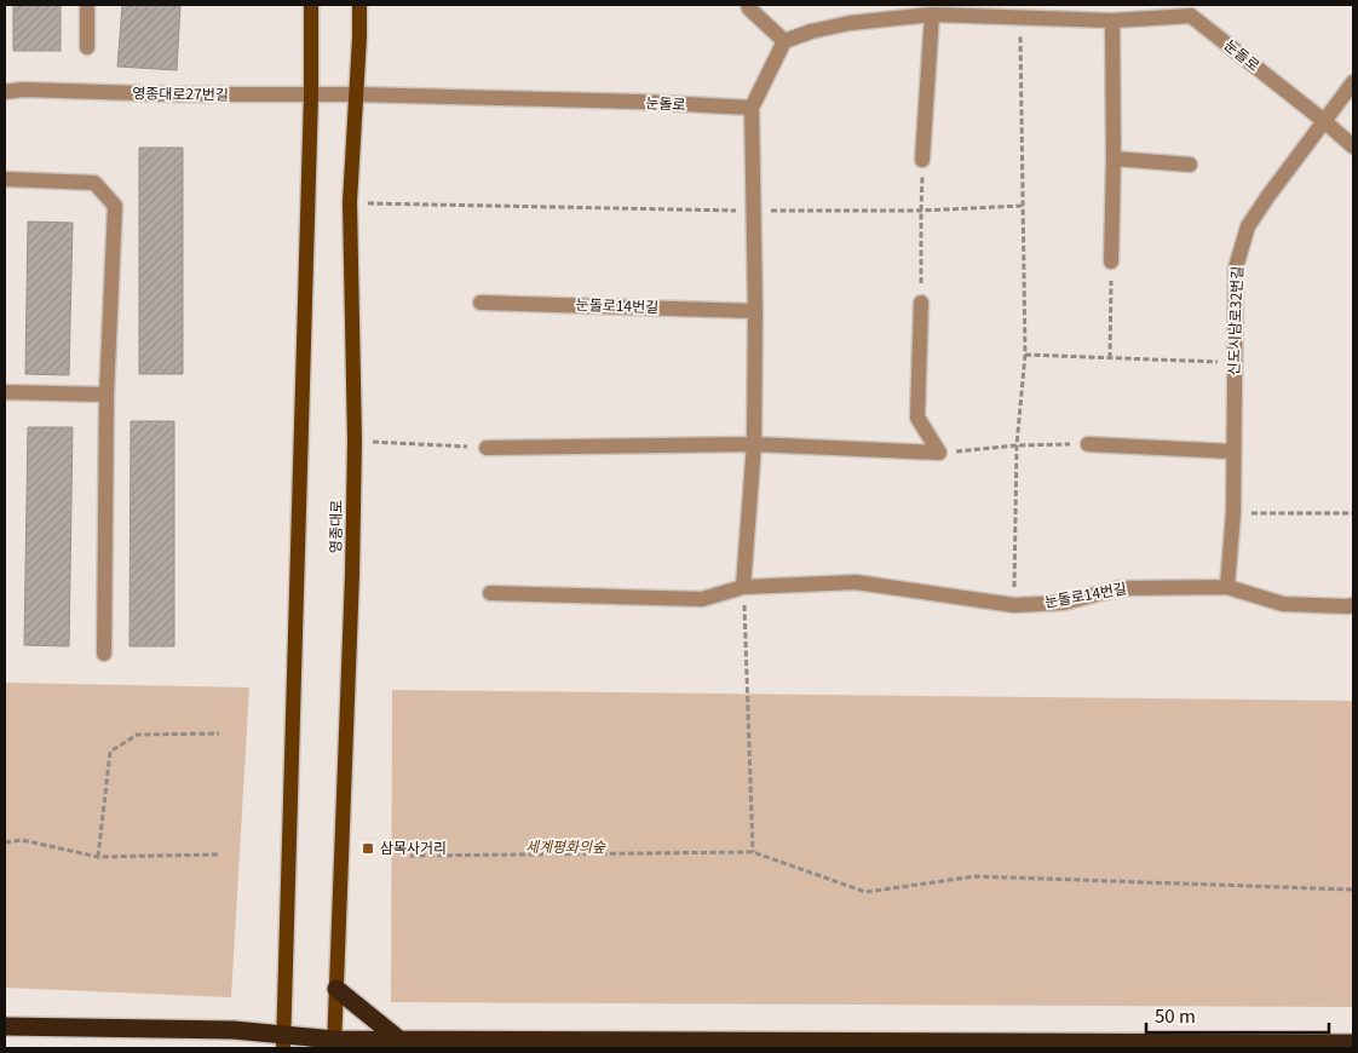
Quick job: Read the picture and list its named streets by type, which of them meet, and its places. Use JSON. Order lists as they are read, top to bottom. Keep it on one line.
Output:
{"streets":{"main road":["영종대로"],"street":["눈돌로","영종대로27번길","눈돌로14번길","신도시남로32번길"]},"crossings":[["눈돌로","영종대로27번길"],["눈돌로","신도시남로32번길"],["눈돌로","영종대로"],["영종대로27번길","영종대로"],["눈돌로14번길","신도시남로32번길"]],"parks":["세계평화의숲"],"places":{"transit":["삼목사거리"]},"scale_bar":"50 m"}
